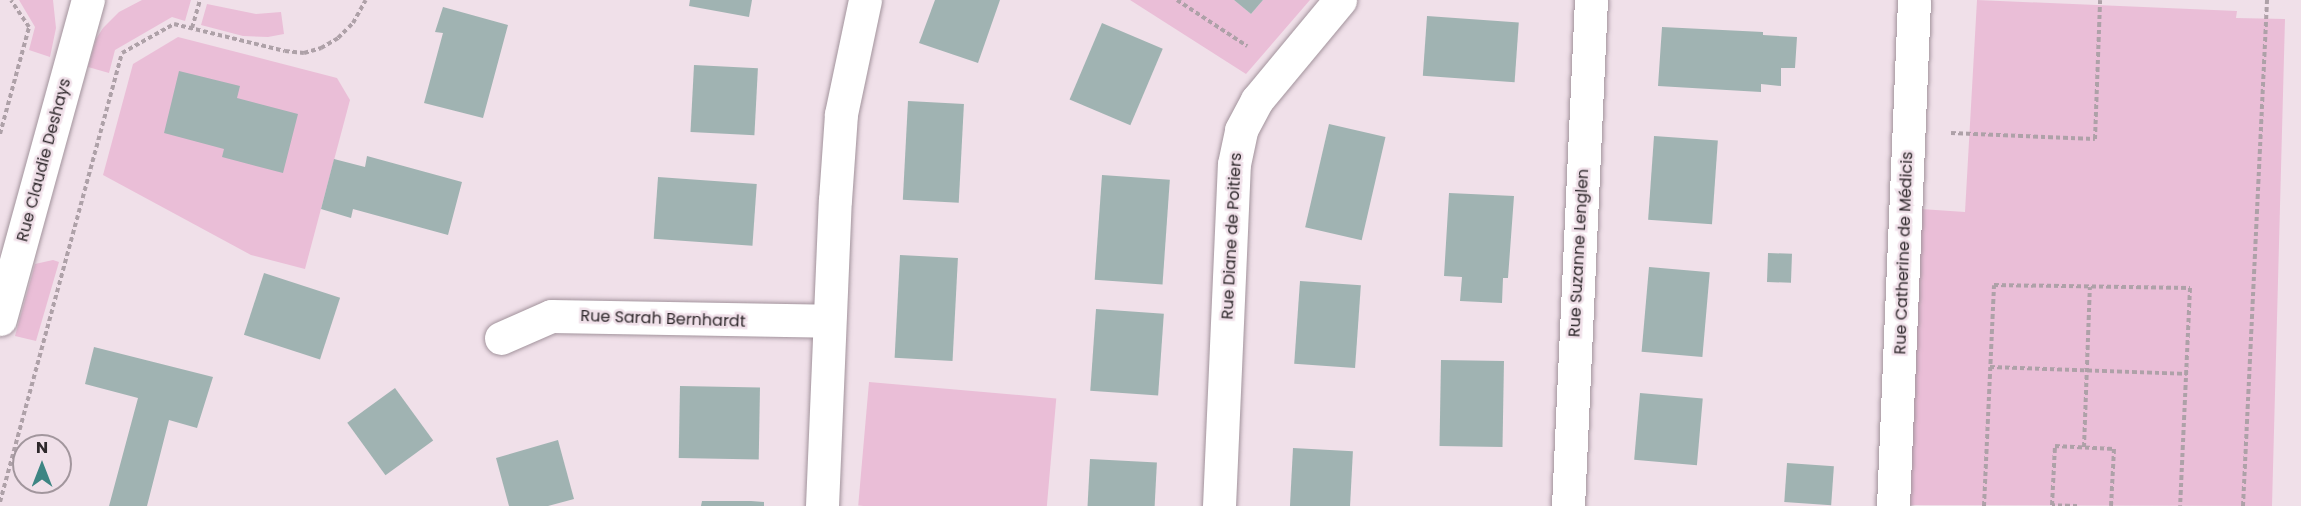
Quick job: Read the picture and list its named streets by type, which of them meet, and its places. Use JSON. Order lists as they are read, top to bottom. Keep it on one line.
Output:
{"streets":{"street":["Rue Claudie Deshays","Rue Diane de Poitiers","Rue Suzanne Lenglen","Rue Catherine de Médicis","Rue Sarah Bernhardt"]},"north":"top"}
